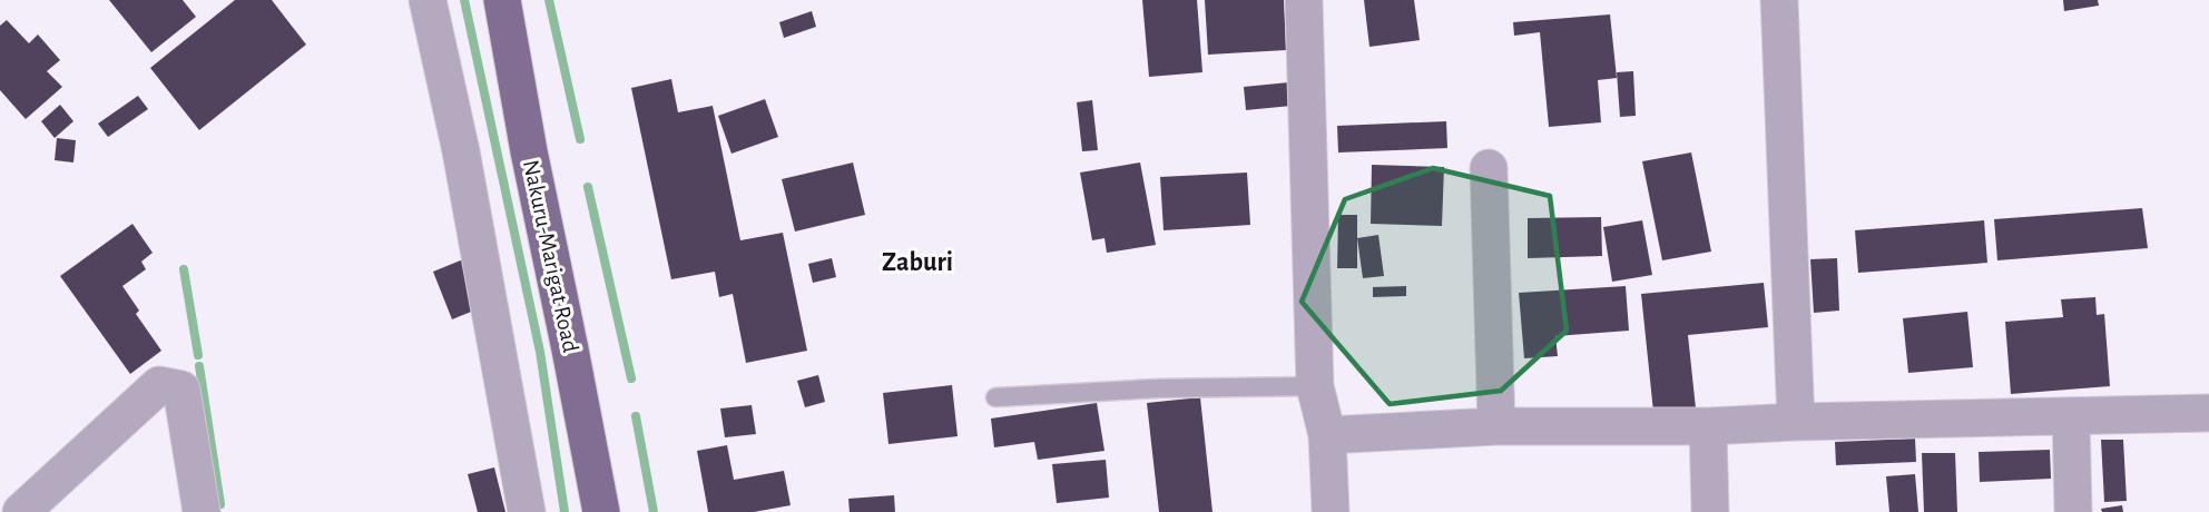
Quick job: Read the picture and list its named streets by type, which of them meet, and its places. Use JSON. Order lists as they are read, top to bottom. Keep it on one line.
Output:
{"streets":{"main road":["Nakuru-Marigat Road"]},"districts":["Zaburi"]}
